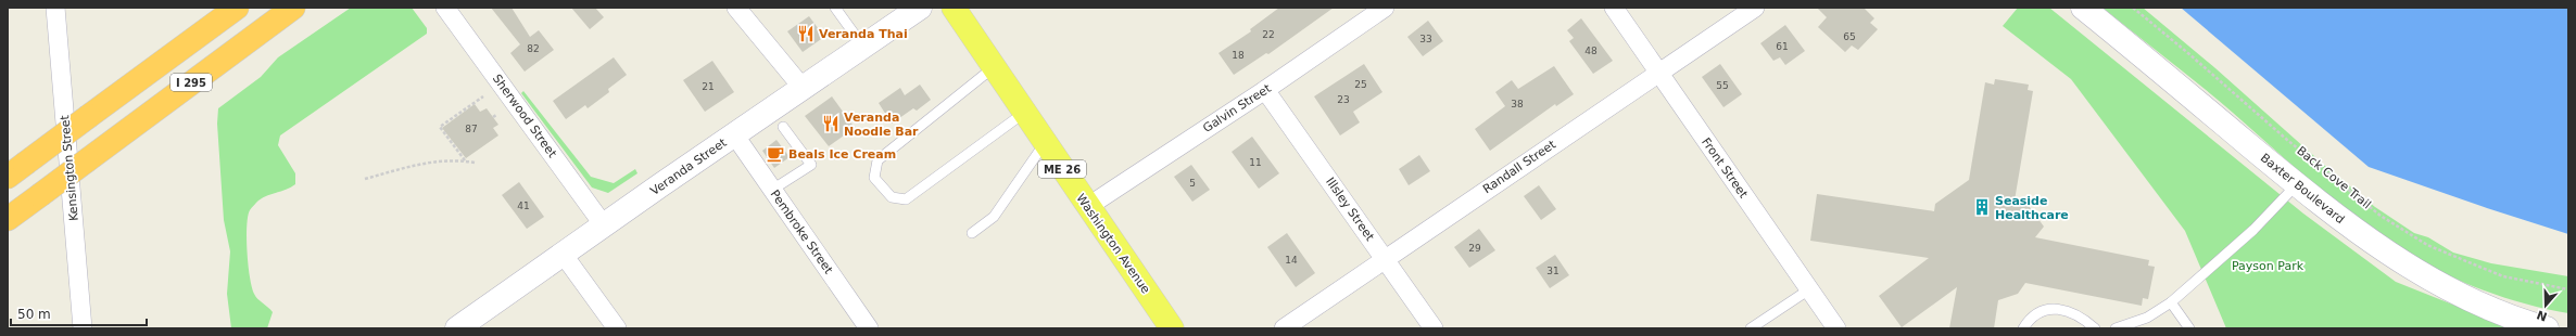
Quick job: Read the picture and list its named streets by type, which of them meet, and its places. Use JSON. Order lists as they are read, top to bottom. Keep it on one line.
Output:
{"streets":{"highway":["I 295"],"main road":["Veranda Street","ME 26","Baxter Boulevard","Washington Avenue"],"street":["Galvin Street","Sherwood Street","Randall Street","Kensington Street","Front Street","Illsley Street","Pembroke Street"],"path":["Back Cove Trail"]},"crossings":[["Galvin Street","Illsley Street"],["Galvin Street","Washington Avenue"],["Sherwood Street","Veranda Street"],["Veranda Street","Pembroke Street"],["Randall Street","Front Street"],["Randall Street","Illsley Street"]],"parks":["Payson Park"],"places":{"restaurant":["Veranda Thai","Veranda Noodle Bar"],"cafe":["Beals Ice Cream"],"building":["Seaside Healthcare"]},"house_numbers":["22","65","33","61","82","48","18","25","55","21","23","38","87","11","5","41","29","14","31"],"scale_bar":"50 m","north":"bottom"}
